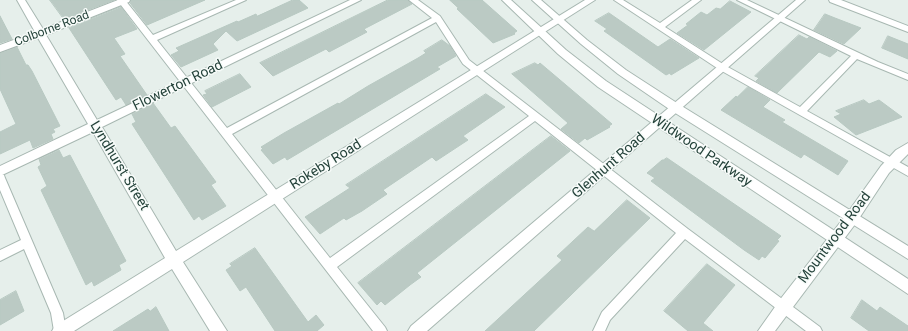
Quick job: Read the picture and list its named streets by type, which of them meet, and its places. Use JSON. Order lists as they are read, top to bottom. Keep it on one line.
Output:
{"streets":{"street":["Colborne Road","Flowerton Road","Wildwood Parkway","Rokeby Road","Lyndhurst Street","Glenhunt Road","Mountwood Road"]},"crossings":[["Colborne Road","Lyndhurst Street"],["Flowerton Road","Lyndhurst Street"],["Wildwood Parkway","Rokeby Road"],["Wildwood Parkway","Glenhunt Road"],["Wildwood Parkway","Mountwood Road"],["Rokeby Road","Lyndhurst Street"]]}
